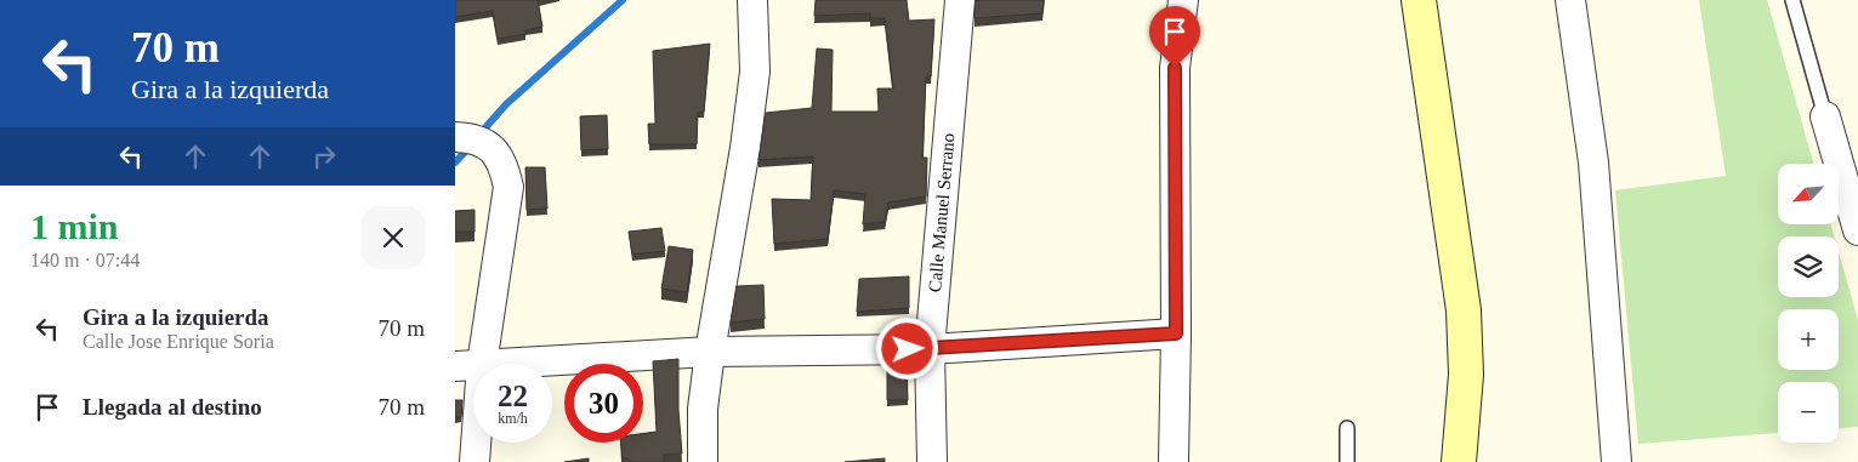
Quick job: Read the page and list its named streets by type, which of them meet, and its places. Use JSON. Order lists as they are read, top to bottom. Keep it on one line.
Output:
{"streets":{"street":["Calle Manuel Serrano"]},"north":"bottom left","page":{"turn":["70 m","Gira a la izquierda"],"map_buttons":["+","−"],"heading":["1 min","140 m · 07:44"],"list":[{"name":"Gira a la izquierda","note":"Calle Jose Enrique Soria","value":"70 m"},{"name":"Llegada al destino","value":"70 m"}],"speed":"22 km/h","limit":"30"}}
